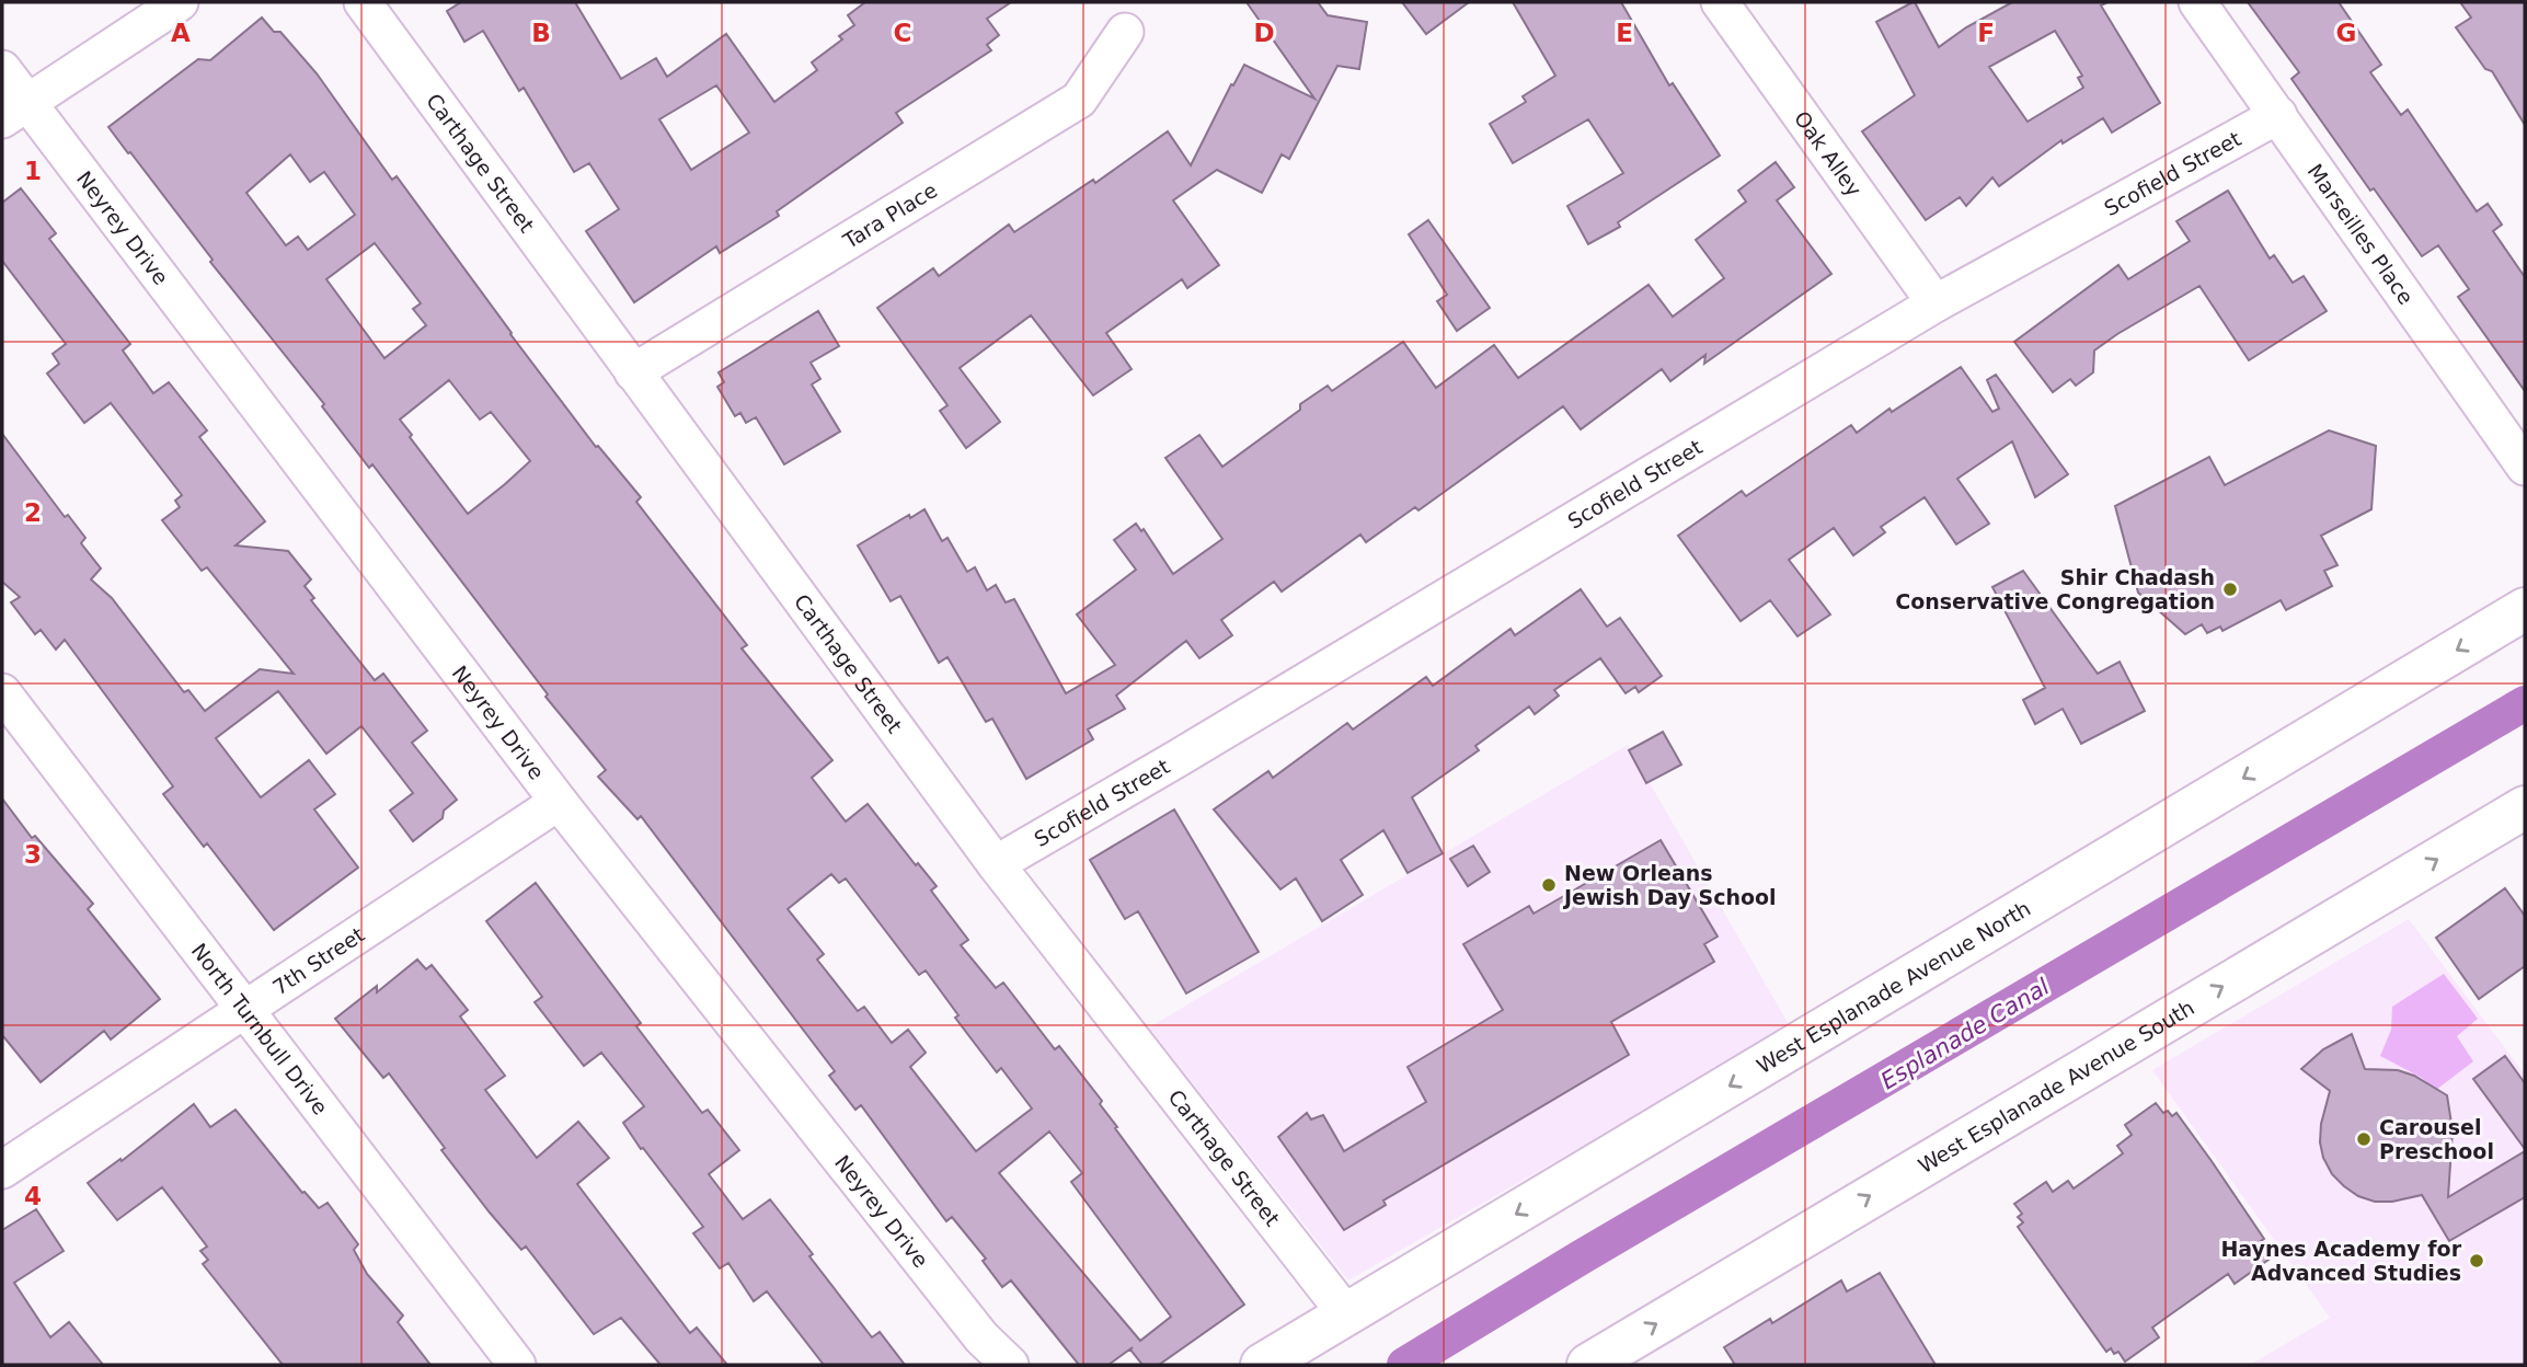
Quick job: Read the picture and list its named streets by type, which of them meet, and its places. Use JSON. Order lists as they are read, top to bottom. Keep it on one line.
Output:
{"streets":{"main road":["West Esplanade Avenue North","West Esplanade Avenue South"],"street":["Oak Alley","Carthage Street","Scofield Street","Tara Place","Neyrey Drive","Marseilles Place","7th Street","North Turnbull Drive"]},"crossings":[["Oak Alley","Scofield Street"],["Carthage Street","Scofield Street"],["Carthage Street","Tara Place"],["Carthage Street","West Esplanade Avenue North"],["Scofield Street","Marseilles Place"],["Neyrey Drive","7th Street"],["7th Street","North Turnbull Drive"]],"one_way":["West Esplanade Avenue North","West Esplanade Avenue South"],"water":["Esplanade Canal"],"places":["Shir Chadash Conservative Congregation","New Orleans Jewish Day School","Carousel Preschool","Haynes Academy for Advanced Studies"],"grid":{"columns":["A","B","C","D","E","F","G"],"rows":["1","2","3","4"]}}
